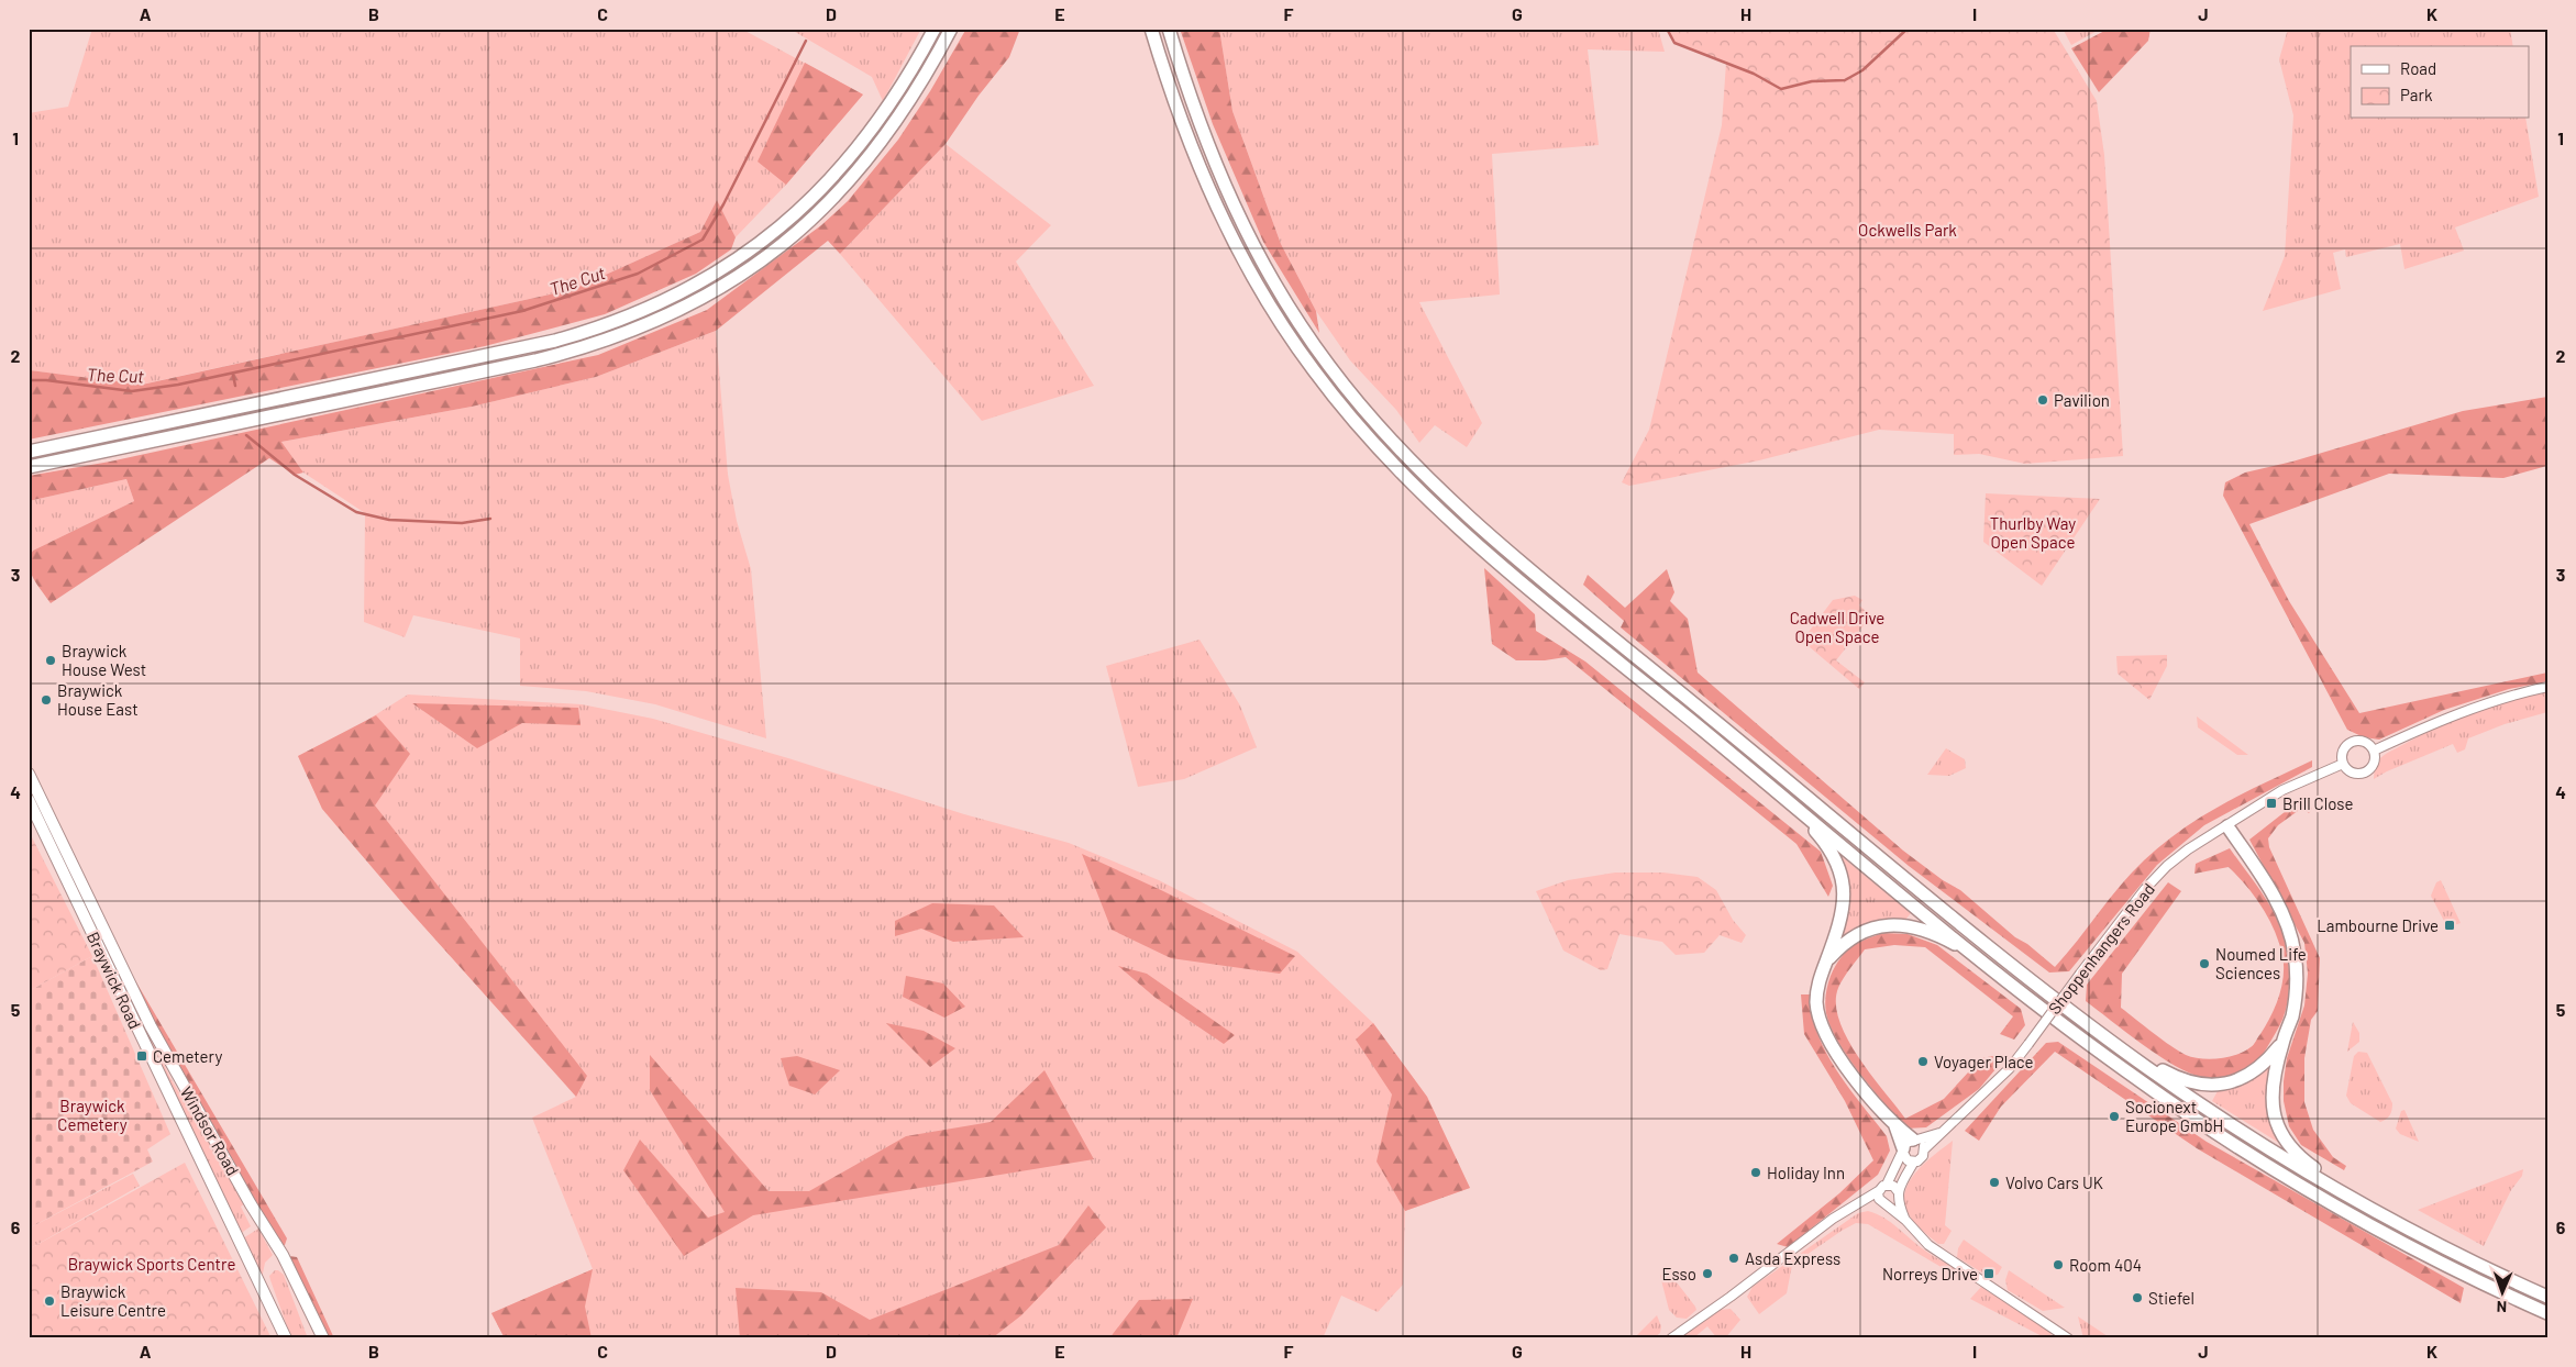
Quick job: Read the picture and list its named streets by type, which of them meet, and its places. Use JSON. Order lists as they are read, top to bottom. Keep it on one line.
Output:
{"streets":{"main road":["Braywick Road","Windsor Road"],"street":["Shoppenhangers Road"]},"water":["The Cut"],"parks":["Ockwells Park","Thurlby Way Open Space","Cadwell Drive Open Space","Braywick Cemetery","Braywick Sports Centre"],"places":{"other":["Pavilion","Braywick House West","Braywick House East","Noumed Life Sciences","Voyager Place","Socionext Europe GmbH","Holiday Inn","Volvo Cars UK","Asda Express","Room 404","Esso","Stiefel","Braywick Leisure Centre"],"transit":["Brill Close","Lambourne Drive","Cemetery","Norreys Drive"]},"legend":["Road","Park"],"north":"bottom","grid":{"columns":["A","B","C","D","E","F","G","H","I","J","K"],"rows":["1","2","3","4","5","6"]}}
